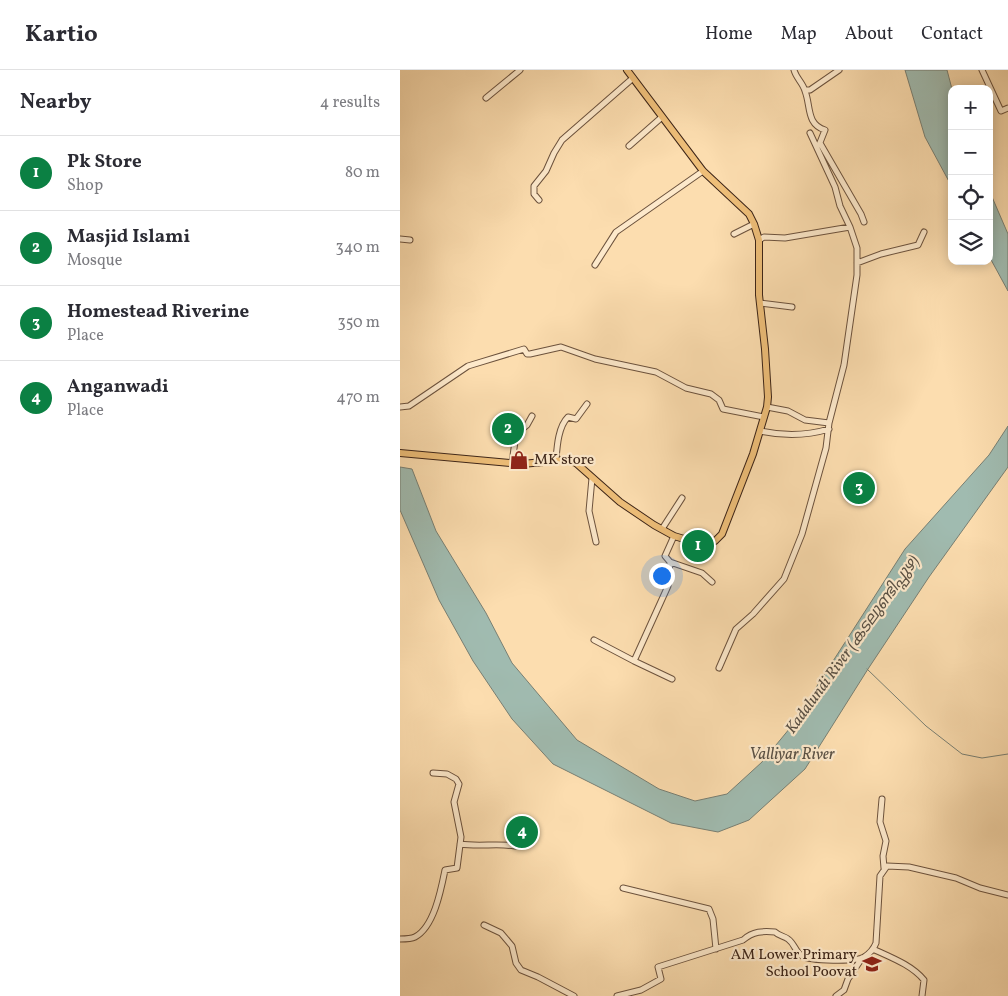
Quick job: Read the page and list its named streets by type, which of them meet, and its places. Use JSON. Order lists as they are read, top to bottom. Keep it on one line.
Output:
{"water":["Kadalundi River (കടലുണ്ടിപ്പുഴ)","Valliyar River"],"places":{"shop":["MK store"],"school or university":["AM Lower Primary School Poovat"]},"page":{"header":"Kartio","nav":["Home","Map","About","Contact"],"heading":["Nearby","4 results"],"map_buttons":["+","−"],"list":[{"mark":"1","name":"Pk Store","note":"Shop","value":"80 m"},{"mark":"2","name":"Masjid Islami","note":"Mosque","value":"340 m"},{"mark":"3","name":"Homestead Riverine","note":"Place","value":"350 m"},{"mark":"4","name":"Anganwadi","note":"Place","value":"470 m"}],"pins":["2","3","1","4"]}}
